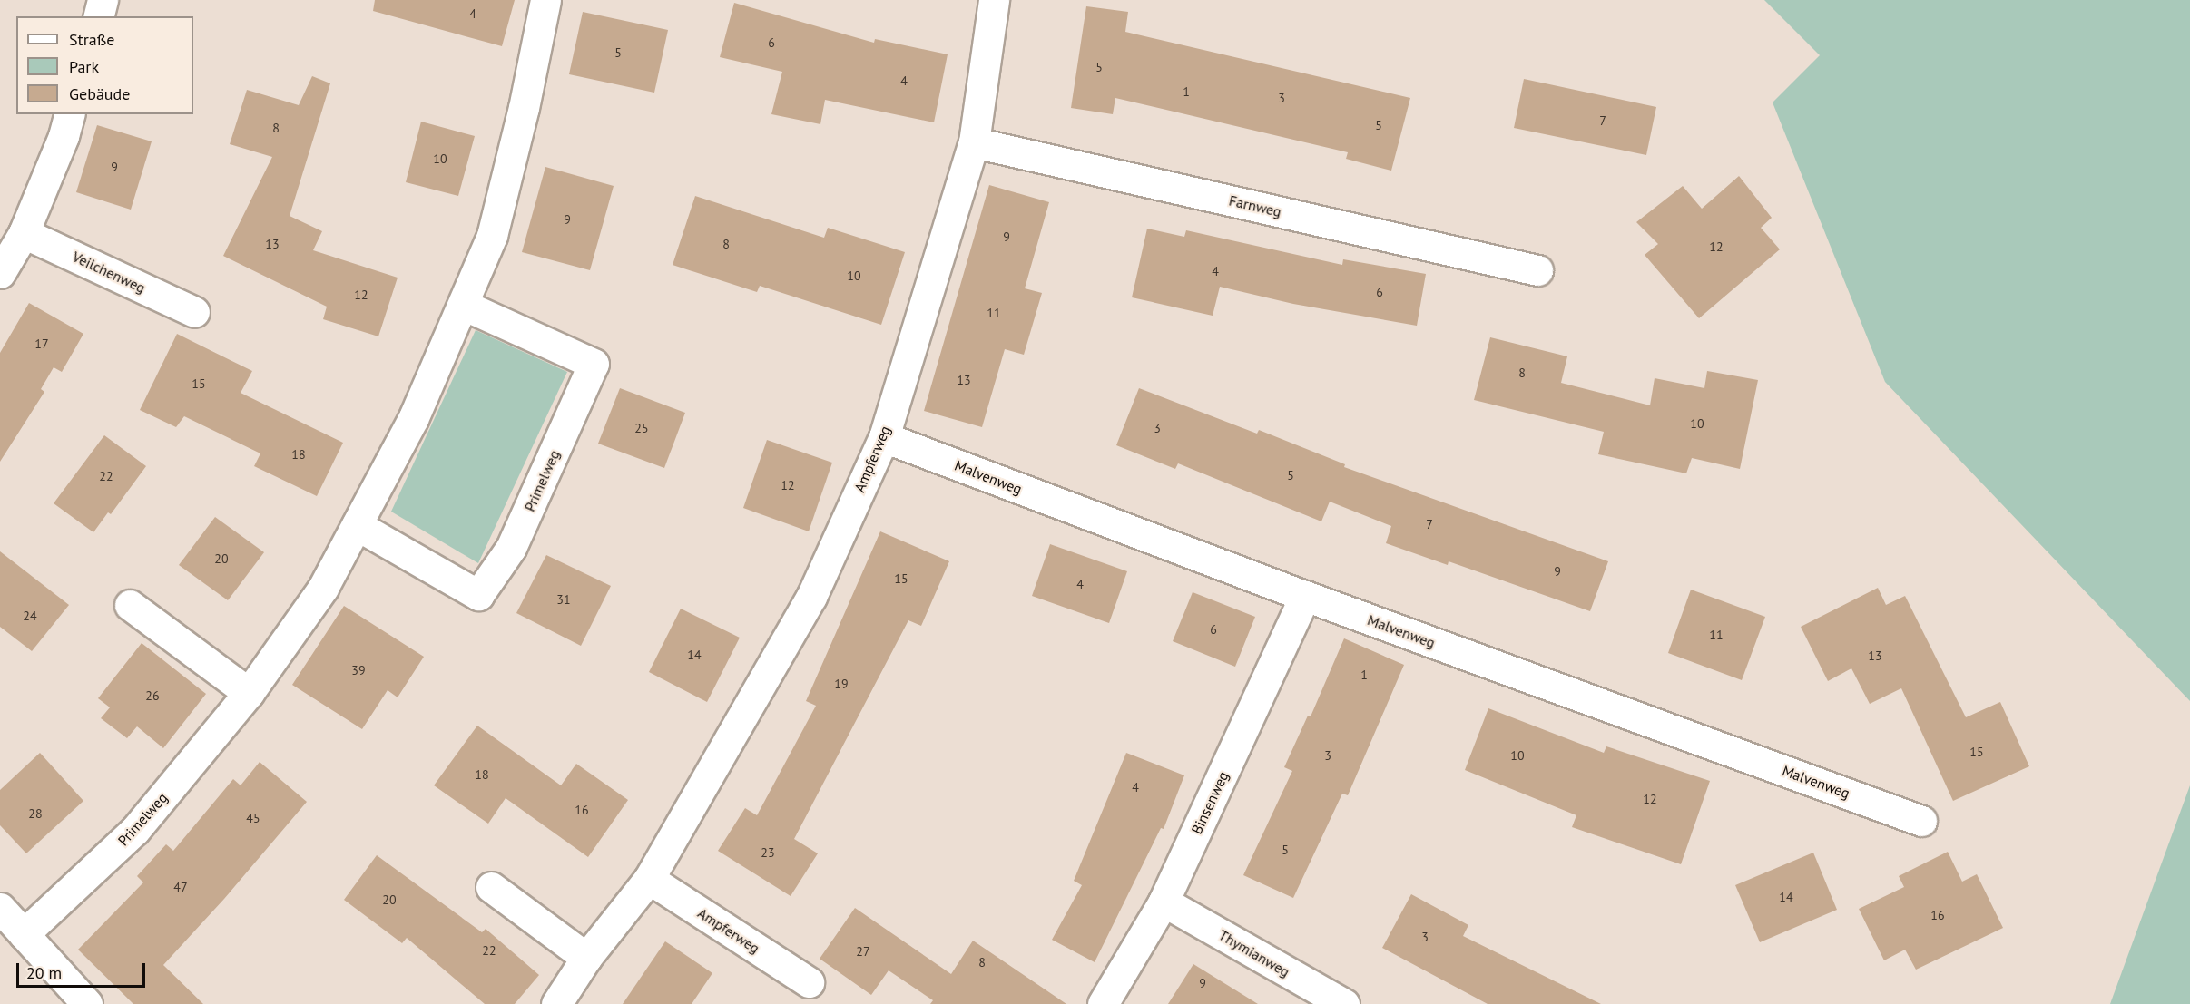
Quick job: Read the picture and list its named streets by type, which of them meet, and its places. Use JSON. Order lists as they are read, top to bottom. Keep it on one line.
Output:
{"streets":{"street":["Farnweg","Veilchenweg","Ampferweg","Malvenweg","Primelweg","Binsenweg","Thymianweg"]},"crossings":[["Farnweg","Ampferweg"],["Ampferweg","Malvenweg"],["Malvenweg","Binsenweg"],["Binsenweg","Thymianweg"]],"house_numbers":["4","6","5","5","4","1","3","7","5","8","10","9","9","9","13","8","12","4","10","6","12","11","17","8","13","15","10","25","3","18","5","22","12","7","20","9","15","4","31","24","6","11","14","13","39","1","19","26","15","3","10","18","4","12","16","28","45","5","23","47","14","20","16","3","22","27","8","9"],"legend":["Straße","Park","Gebäude"],"scale_bar":"20 m"}
